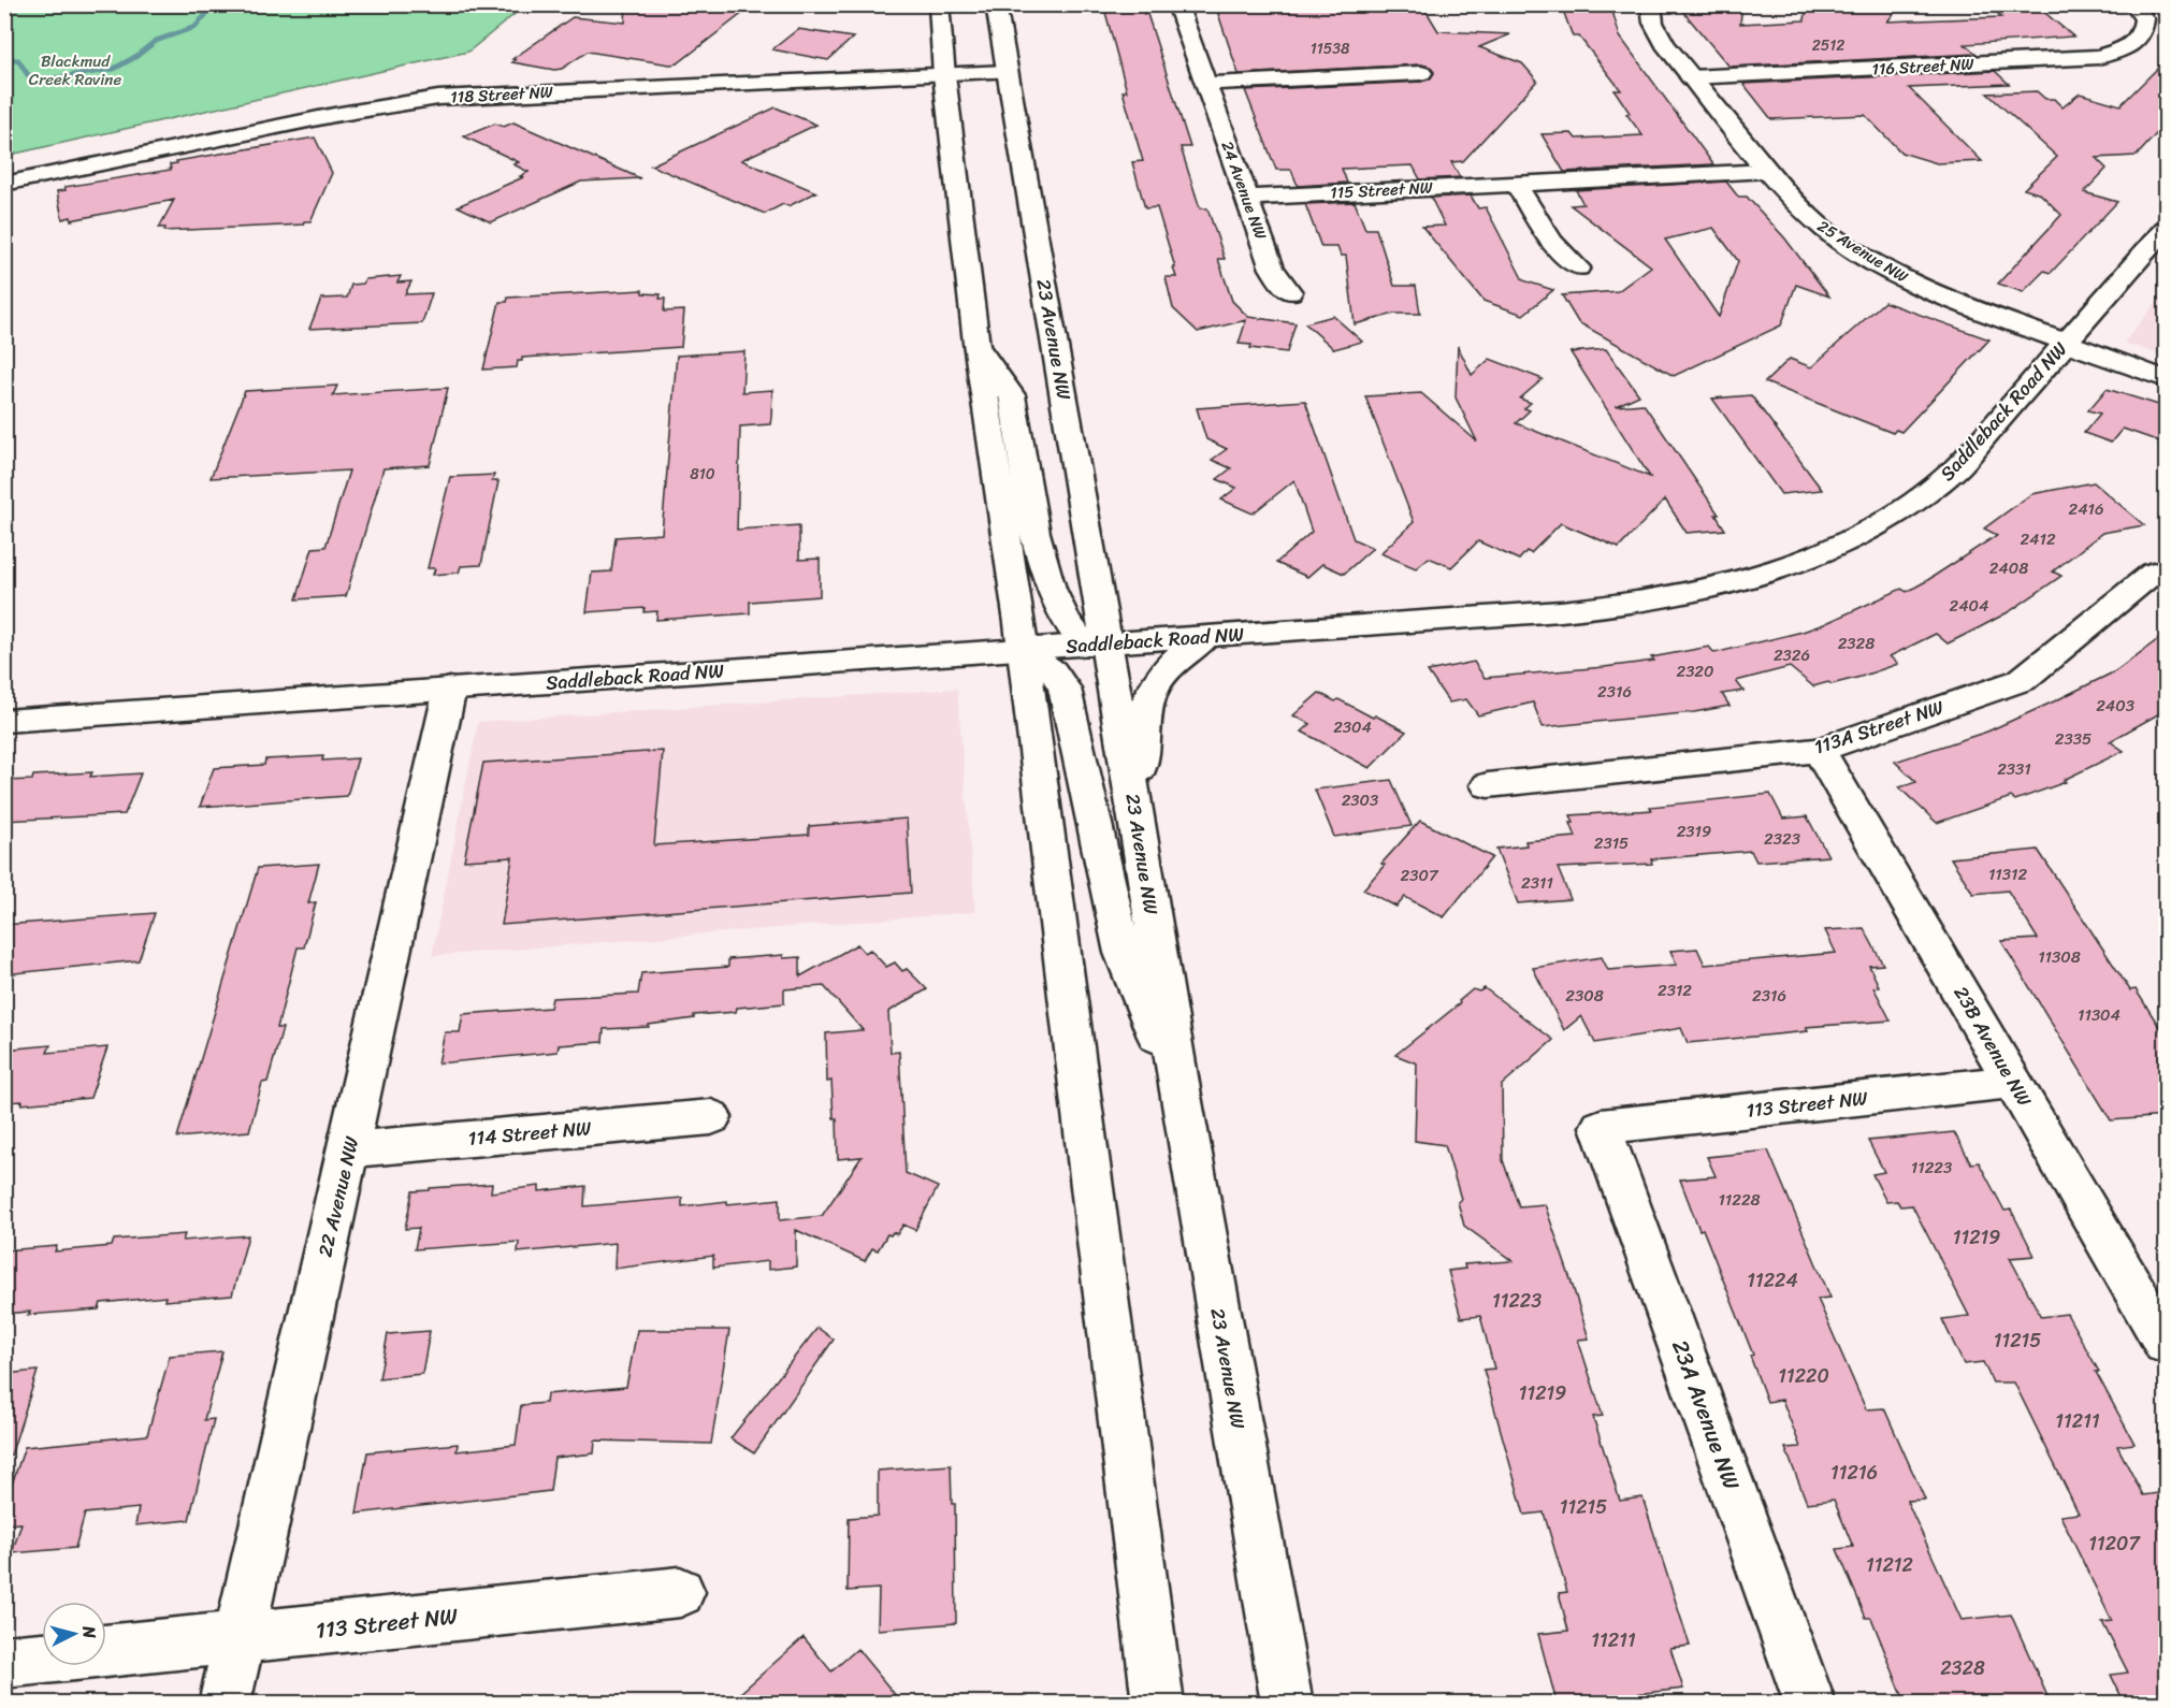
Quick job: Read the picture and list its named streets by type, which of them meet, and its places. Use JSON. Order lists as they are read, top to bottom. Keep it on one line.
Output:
{"streets":{"street":["116 Street NW","118 Street NW","24 Avenue NW","115 Street NW","25 Avenue NW","23 Avenue NW","Saddleback Road NW","113A Street NW","23B Avenue NW","113 Street NW","114 Street NW","22 Avenue NW","23A Avenue NW"]},"crossings":[["116 Street NW","25 Avenue NW"],["118 Street NW","23 Avenue NW"],["24 Avenue NW","115 Street NW"],["115 Street NW","25 Avenue NW"],["25 Avenue NW","Saddleback Road NW"],["23 Avenue NW","Saddleback Road NW"],["Saddleback Road NW","22 Avenue NW"],["113A Street NW","23B Avenue NW"],["23B Avenue NW","113 Street NW"],["113 Street NW","22 Avenue NW"],["113 Street NW","23A Avenue NW"],["114 Street NW","22 Avenue NW"]],"parks":["Blackmud Creek Ravine"],"house_numbers":["2512","11538","810","2416","2412","2408","2404","2328","2326","2320","2316","2403","2304","2335","2331","2303","2319","2323","2315","11312","2307","2311","11308","2312","2308","2316","11304","11223","11228","11219","11224","11223","11215","11220","11219","11211","11216","11215","11207","11212","11211","2328"],"north":"right"}
